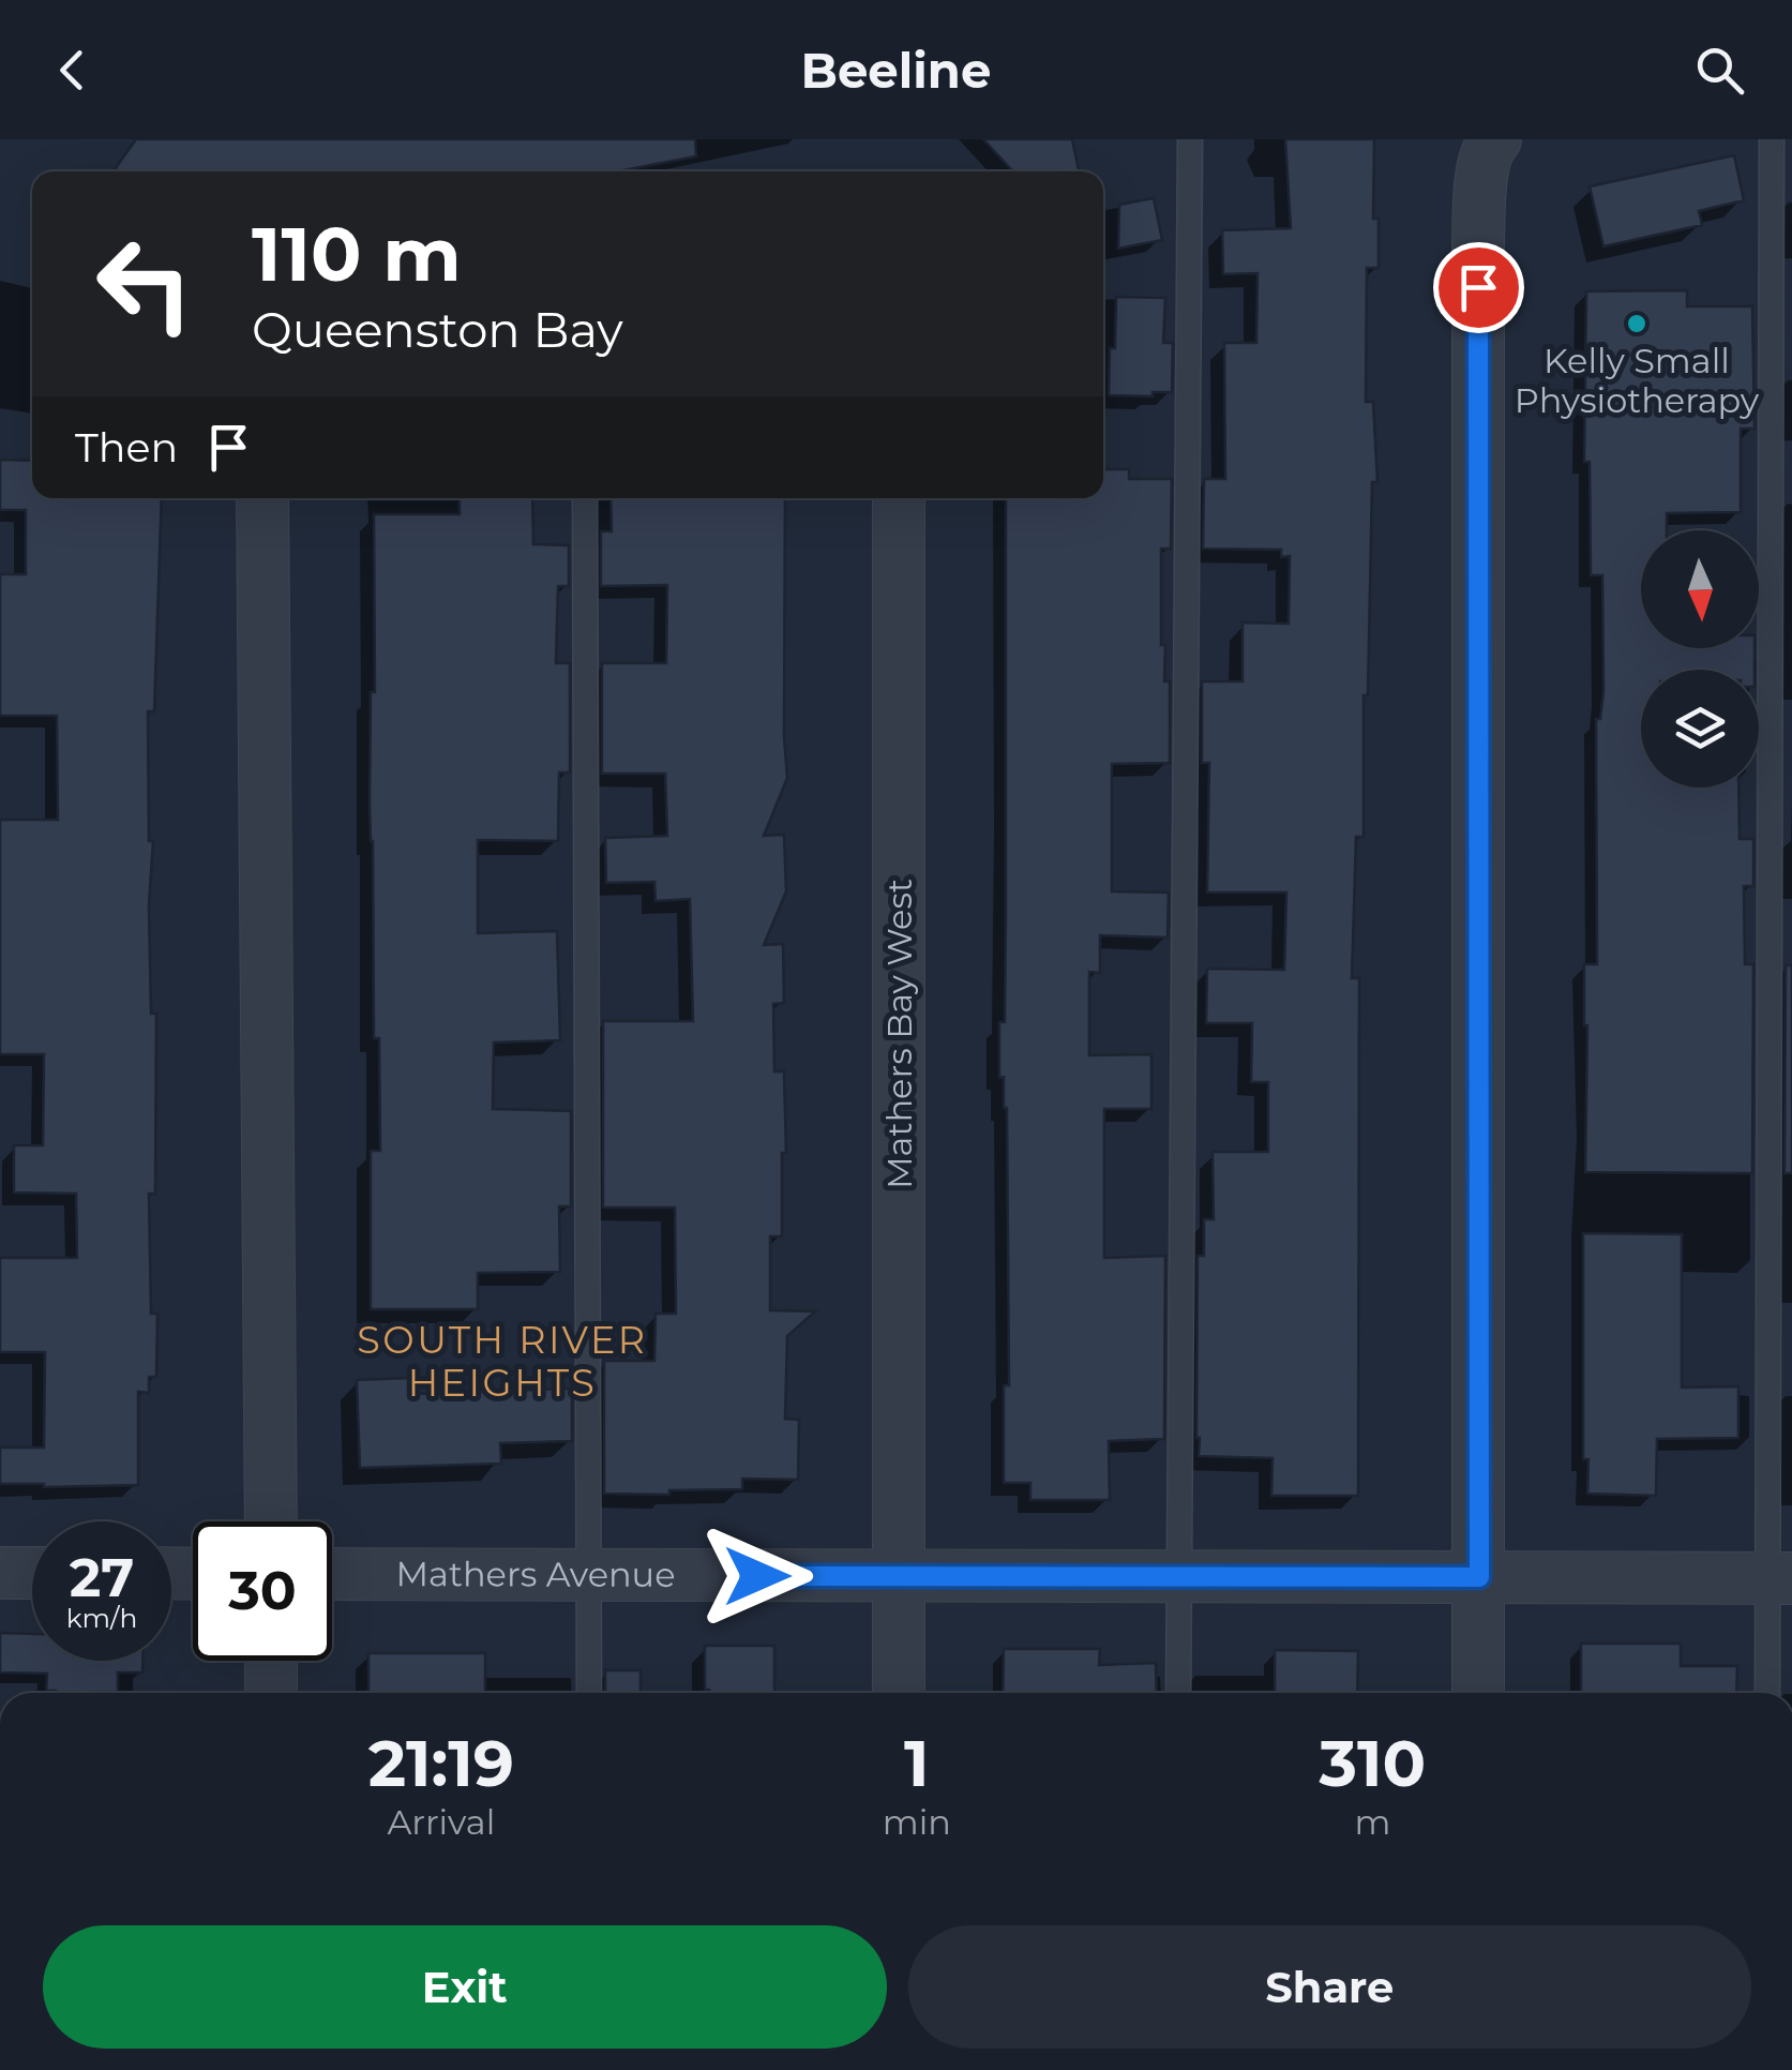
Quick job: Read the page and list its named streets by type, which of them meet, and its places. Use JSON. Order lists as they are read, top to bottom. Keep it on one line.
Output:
{"streets":{"street":["Mathers Bay West","Mathers Avenue"]},"crossings":[["Mathers Bay West","Mathers Avenue"]],"districts":["SOUTH RIVER HEIGHTS"],"places":["Kelly Small Physiotherapy"],"north":"bottom","page":{"header":"Beeline","turn":["110 m","Queenston Bay"],"then":"Then","speed":"27 km/h","limit":"30","eta":["21:19","Arrival","1","min","310","m"],"buttons":["Exit","Share"]}}
